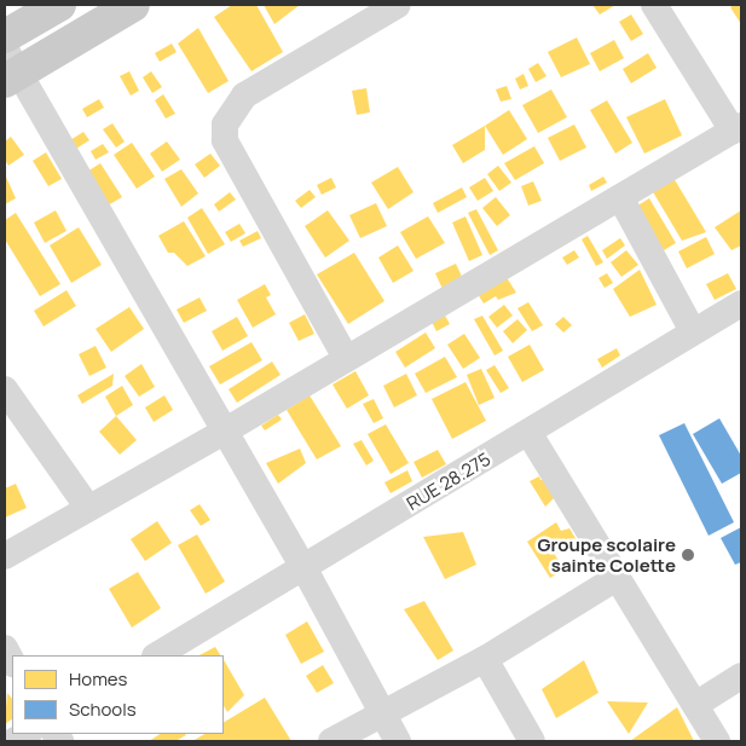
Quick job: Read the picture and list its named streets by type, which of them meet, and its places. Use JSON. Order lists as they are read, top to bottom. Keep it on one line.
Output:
{"streets":{"street":["RUE 28.275"]},"places":["Groupe scolaire sainte Colette"],"legend":["Homes","Schools"]}
